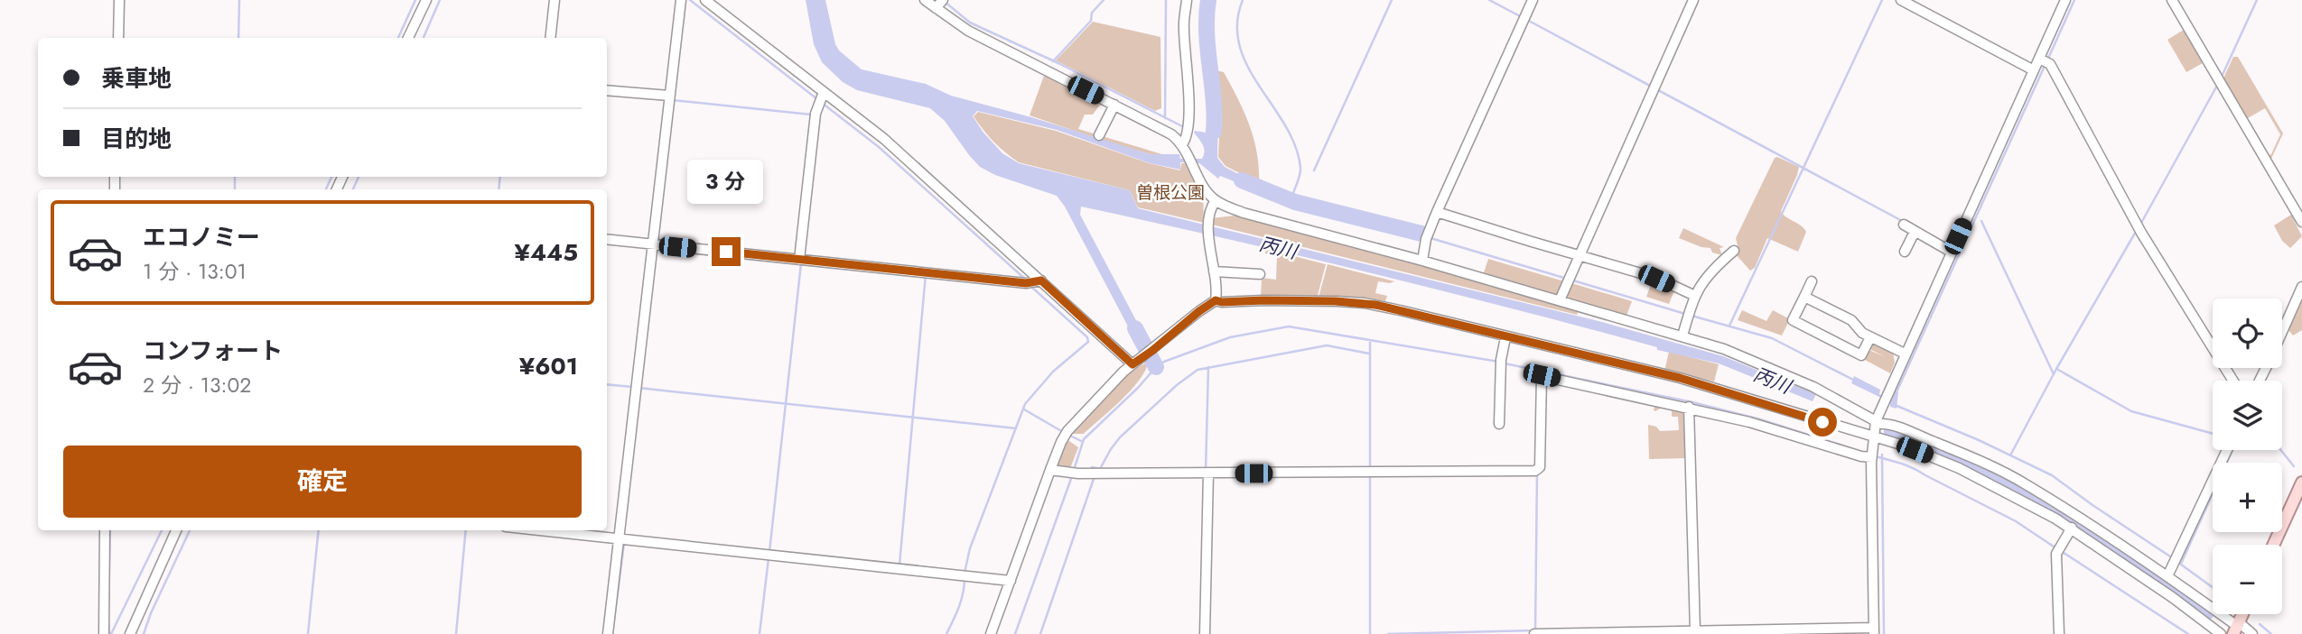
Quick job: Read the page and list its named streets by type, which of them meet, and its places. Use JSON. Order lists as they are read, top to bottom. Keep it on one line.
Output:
{"water":["丙川"],"parks":["曽根公園"],"page":{"banner":["乗車地","目的地"],"bubble":"3 分","list":[{"name":"エコノミー","note":"1 分 · 13:01","value":"¥445"},{"name":"コンフォート","note":"2 分 · 13:02","value":"¥601"}],"map_buttons":["+","−"],"buttons":"確定"}}
